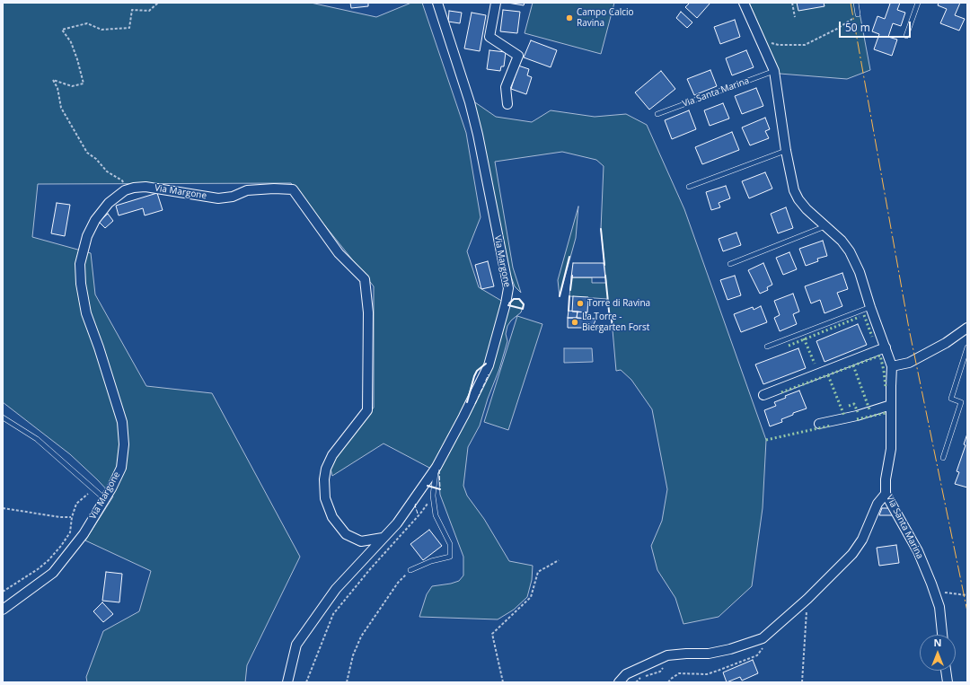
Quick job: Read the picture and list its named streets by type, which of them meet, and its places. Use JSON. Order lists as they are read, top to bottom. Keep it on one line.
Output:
{"streets":{"street":["Via Santa Marina","Via Margone"]},"places":["Campo Calcio Ravina","Torre di Ravina","La Torre - Biergarten Forst"],"scale_bar":"50 m","north":"top"}
